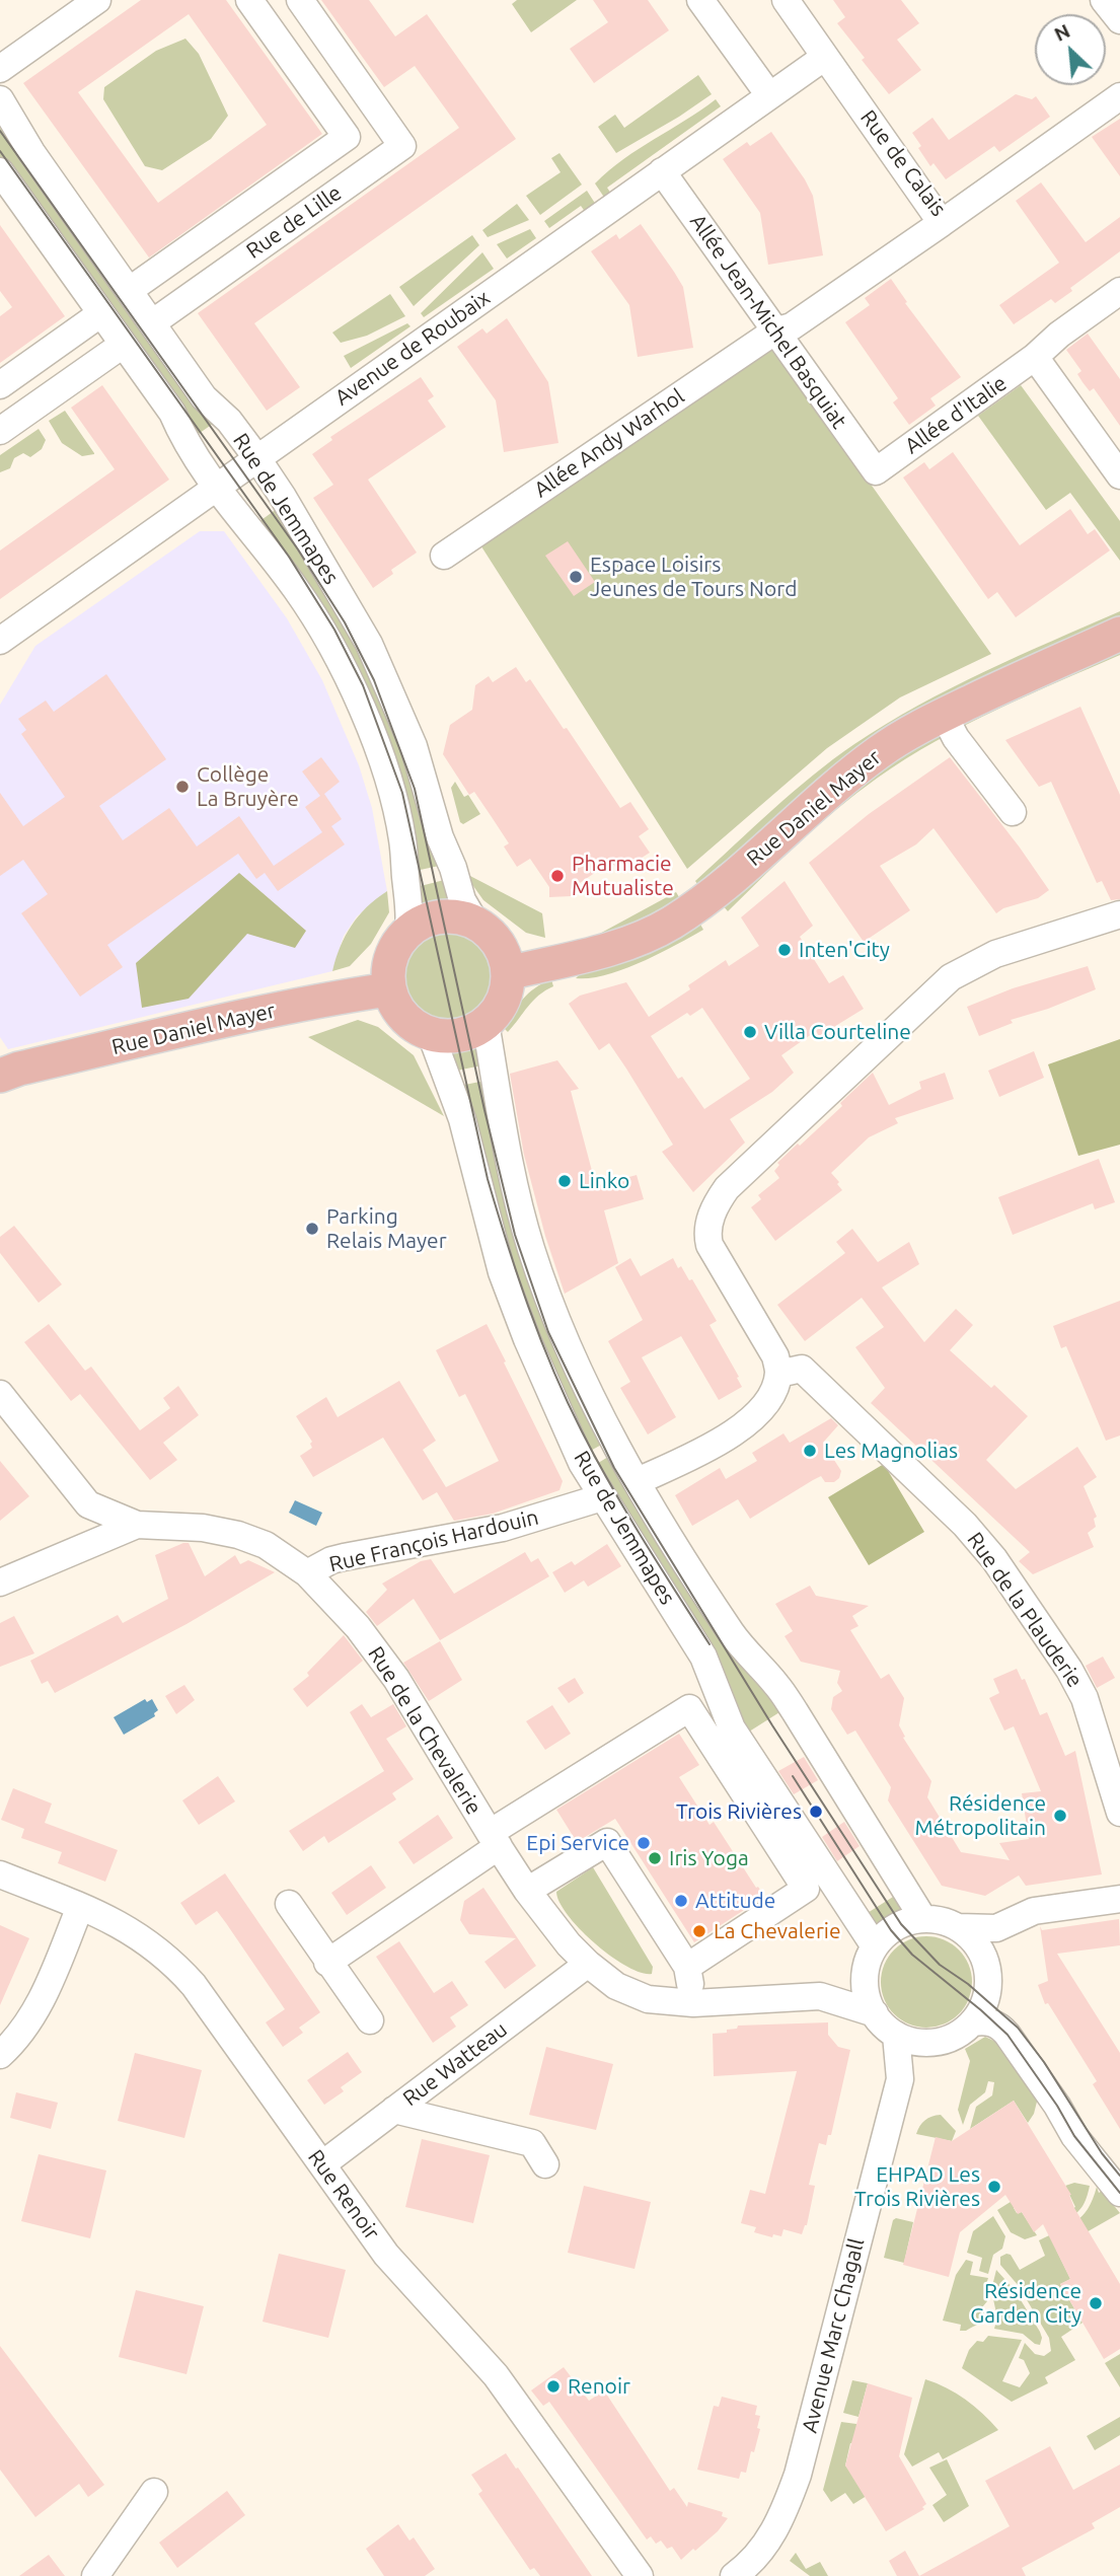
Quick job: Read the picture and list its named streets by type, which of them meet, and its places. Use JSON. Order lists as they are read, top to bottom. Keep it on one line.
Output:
{"streets":{"main road":["Rue Daniel Mayer"],"street":["Rue de Calais","Rue de Lille","Allée Jean-Michel Basquiat","Avenue de Roubaix","Allée d'Italie","Allée Andy Warhol","Rue de Jemmapes","Rue François Hardouin","Rue de la Plauderie","Rue de la Chevalerie","Rue Watteau","Rue Renoir","Avenue Marc Chagall"]},"crossings":[["Rue de Calais","Avenue de Roubaix"],["Rue de Calais","Allée Andy Warhol"],["Rue de Lille","Rue de Jemmapes"],["Allée Jean-Michel Basquiat","Avenue de Roubaix"],["Allée Jean-Michel Basquiat","Allée d'Italie"],["Allée Jean-Michel Basquiat","Allée Andy Warhol"],["Avenue de Roubaix","Rue de Jemmapes"],["Rue de Jemmapes","Rue Daniel Mayer"],["Rue de Jemmapes","Rue François Hardouin"],["Rue de Jemmapes","Rue de la Chevalerie"],["Rue de Jemmapes","Avenue Marc Chagall"],["Rue François Hardouin","Rue de la Chevalerie"],["Rue de la Chevalerie","Rue Watteau"],["Rue de la Chevalerie","Avenue Marc Chagall"],["Rue Watteau","Rue Renoir"]],"places":["Espace Loisirs Jeunes de Tours Nord","Collège La Bruyère","Pharmacie Mutualiste","Inten'City","Villa Courteline","Linko","Parking Relais Mayer","Les Magnolias","Trois Rivières","Résidence Métropolitain","Epi Service","Iris Yoga","Attitude","La Chevalerie","EHPAD Les Trois Rivières","Résidence Garden City","Renoir"],"north":"top left"}
